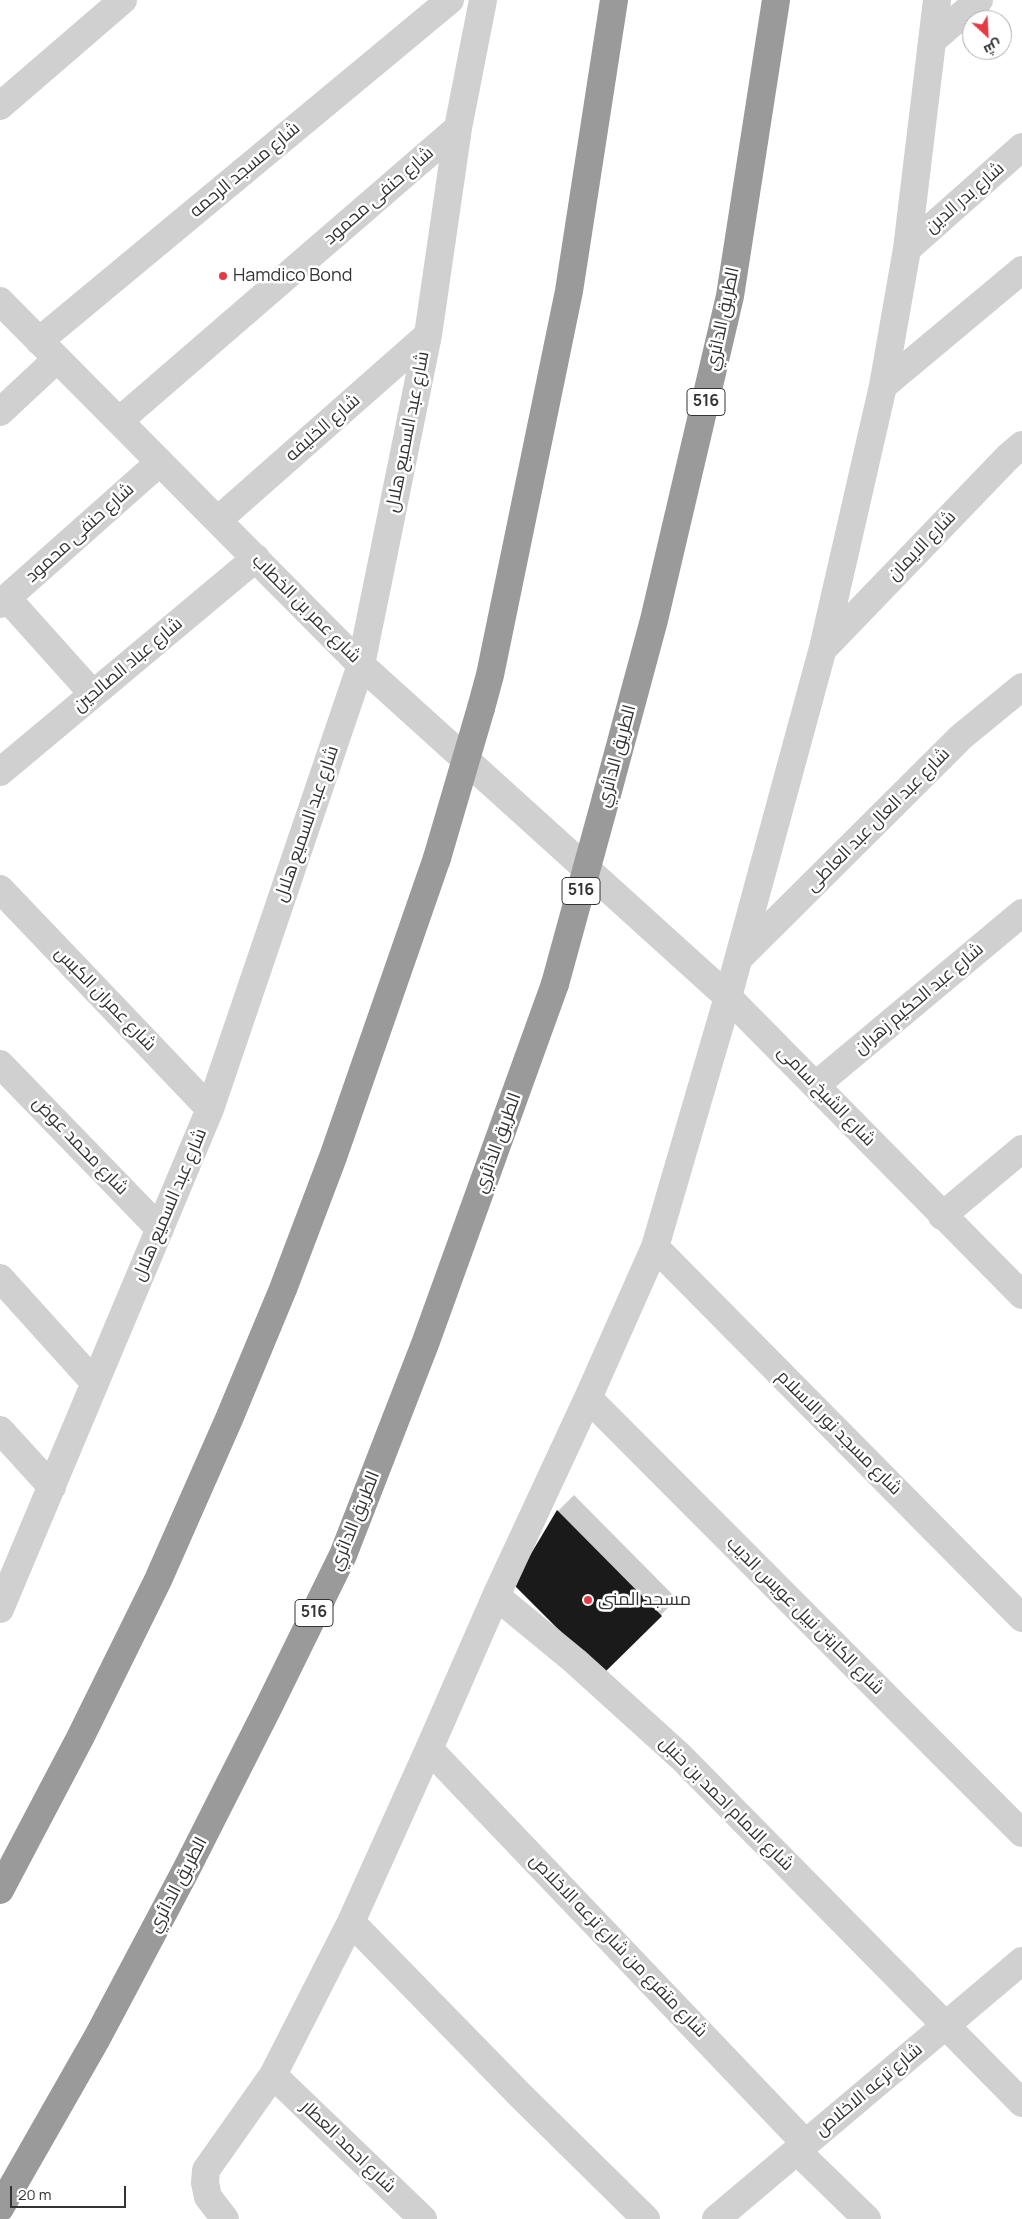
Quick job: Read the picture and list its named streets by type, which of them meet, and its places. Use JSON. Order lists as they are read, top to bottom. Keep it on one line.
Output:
{"streets":{"highway":["الطريق الدائري","516"],"street":["شارع مسجد الرحمه","شارع حنفى محمود","شارع بدر الدين","شارع الخليفه","شارع عبد السميع هلال","شارع الايمان","شارع عمر بن الخطاب","شارع عباد الصالحين","شارع عبد العال عبد العاطى","شارع عمران الكبس","شارع عبد الحكيم زهران","شارع الشيخ سامى","شارع محمد عوض","شارع مسجد نور الاسلام","شارع الكابتن نبيل عويس الديب","شارع الامام احمد بن حنبل","شارع متفرع من شارع ترعه الاخلاص","شارع ترعه الاخلاص","شارع احمد العطار"]},"crossings":[["شارع مسجد الرحمه","شارع عمر بن الخطاب"],["شارع حنفى محمود","شارع عبد السميع هلال"],["شارع حنفى محمود","شارع عمر بن الخطاب"],["شارع الخليفه","شارع عبد السميع هلال"],["شارع الخليفه","شارع عمر بن الخطاب"],["شارع عبد السميع هلال","شارع عمر بن الخطاب"],["شارع عبد السميع هلال","شارع عمران الكبس"],["شارع عبد السميع هلال","شارع محمد عوض"],["شارع عمر بن الخطاب","شارع عباد الصالحين"],["شارع عمر بن الخطاب","شارع الشيخ سامى"],["شارع عبد الحكيم زهران","شارع الشيخ سامى"],["شارع الامام احمد بن حنبل","شارع ترعه الاخلاص"],["شارع متفرع من شارع ترعه الاخلاص","شارع ترعه الاخلاص"]],"places":["Hamdico Bond","مسجد المنى"],"scale_bar":"20 m","north":"bottom right"}
